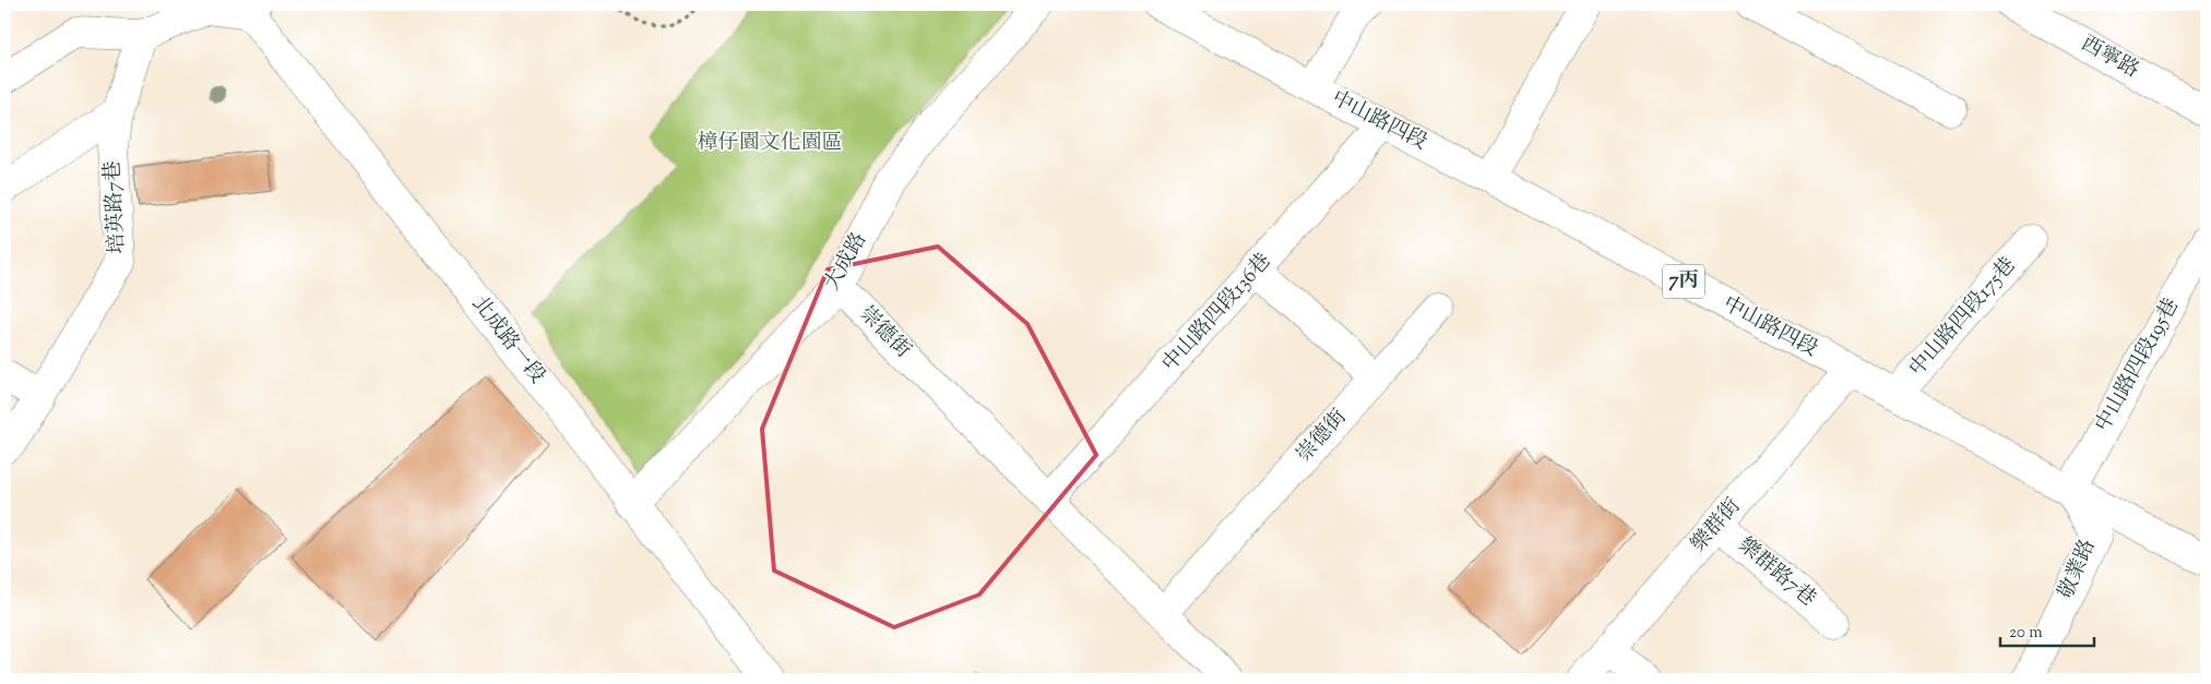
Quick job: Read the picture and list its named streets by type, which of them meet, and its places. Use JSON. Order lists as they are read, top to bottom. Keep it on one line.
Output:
{"streets":{"street":["西寧路","中山路四段","培英路7巷","大成路","7丙","中山路四段136巷","中山路四段175巷","崇德街","北成路一段","中山路四段195巷","樂群街","敬業路","樂群路7巷"]},"crossings":[["中山路四段","中山路四段136巷"],["中山路四段","中山路四段175巷"],["中山路四段","中山路四段195巷"],["中山路四段","樂群街"],["中山路四段","敬業路"],["大成路","崇德街"],["大成路","北成路一段"],["中山路四段136巷","崇德街"],["中山路四段195巷","敬業路"],["樂群街","樂群路7巷"]],"parks":["樟仔園文化園區"],"scale_bar":"20 m"}
